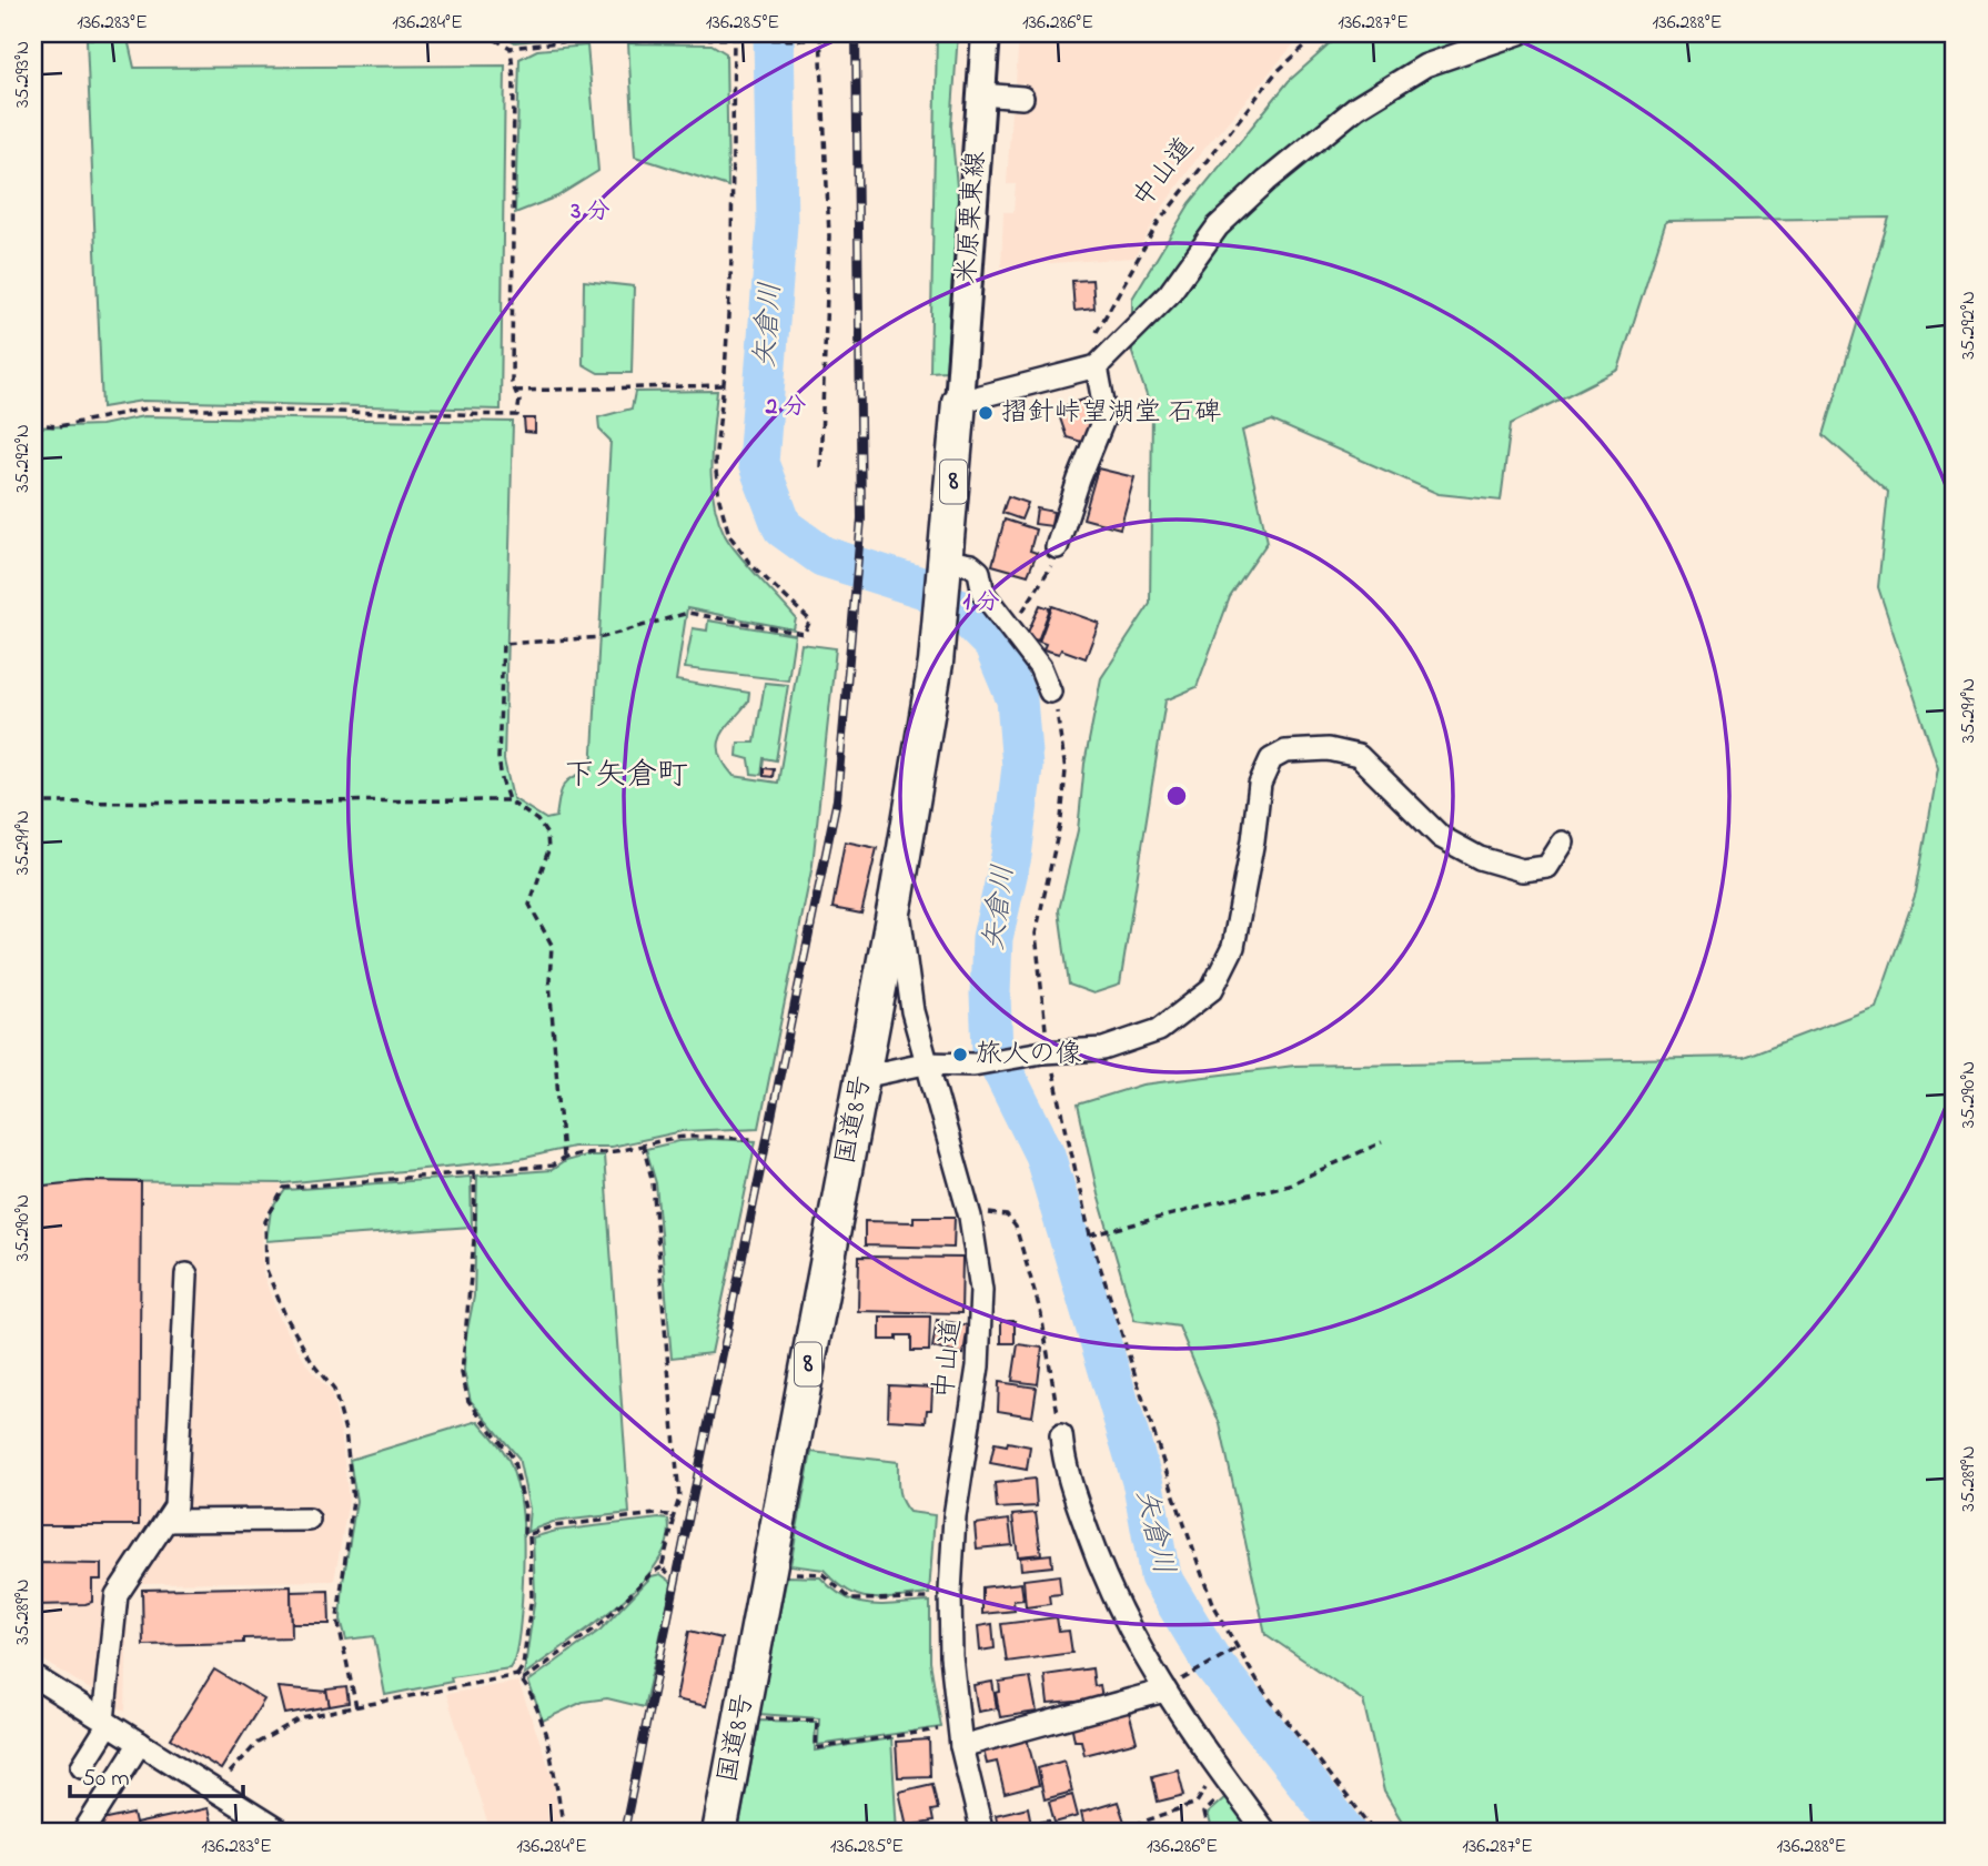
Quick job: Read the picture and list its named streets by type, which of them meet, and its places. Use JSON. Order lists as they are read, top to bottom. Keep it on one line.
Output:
{"streets":{"highway":["8","国道8号"],"main road":["米原栗東線"],"street":["中山道"]},"crossings":[["中山道","国道8号"],["米原栗東線","国道8号"]],"districts":["下矢倉町"],"water":["矢倉川"],"places":["摺針峠望湖堂 石碑","旅人の像"],"scale_bar":"50 m","coordinates":["136.283°E","136.284°E","136.285°E","136.286°E","136.287°E","136.288°E","35.293°N","35.292°N","35.291°N","35.290°N","35.289°N"],"rings":["3 分","2 分","1 分"]}
